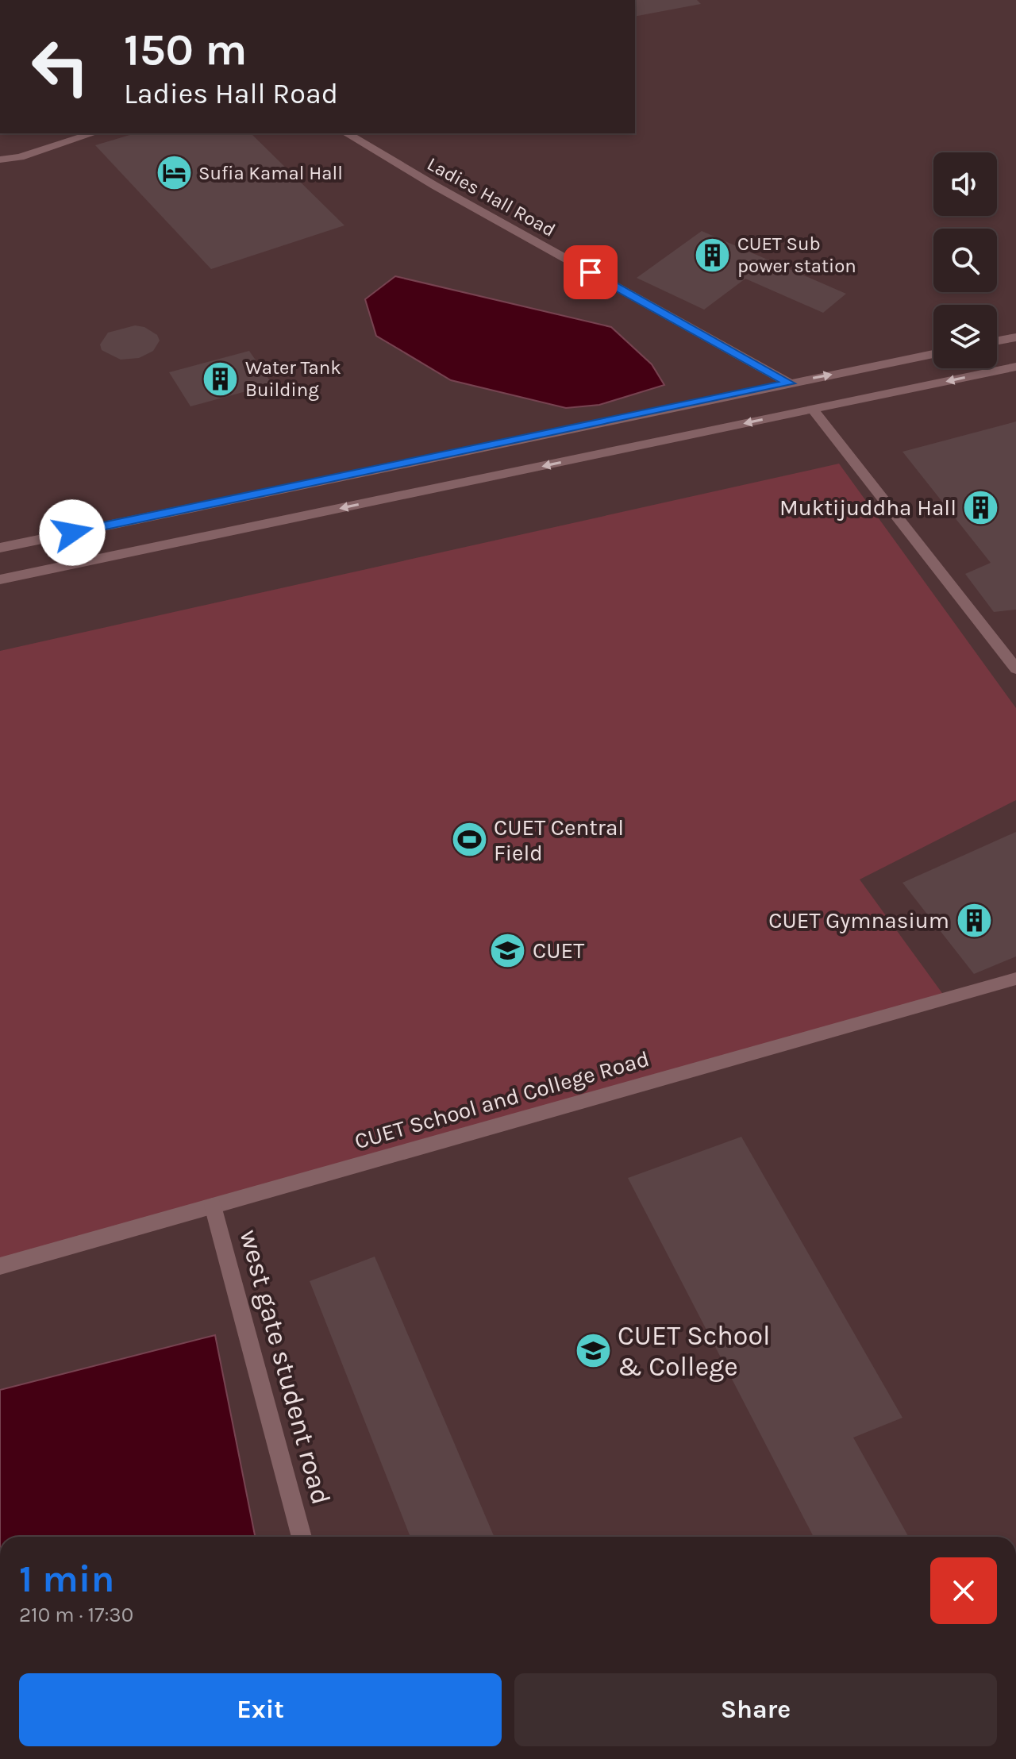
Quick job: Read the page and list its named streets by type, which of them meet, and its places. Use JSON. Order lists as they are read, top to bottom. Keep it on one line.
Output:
{"streets":{"street":["Ladies Hall Road","CUET School and College Road","west gate student road"]},"crossings":[["CUET School and College Road","west gate student road"]],"places":{"hotel":["Sufia Kamal Hall"],"building":["CUET Sub power station","Water Tank Building","Muktijuddha Hall","CUET Gymnasium"],"sports":["CUET Central Field"],"school or university":["CUET","CUET School & College"]},"page":{"turn":["150 m","Ladies Hall Road"],"heading":["1 min","210 m · 17:30"],"buttons":["Exit","Share"]}}
